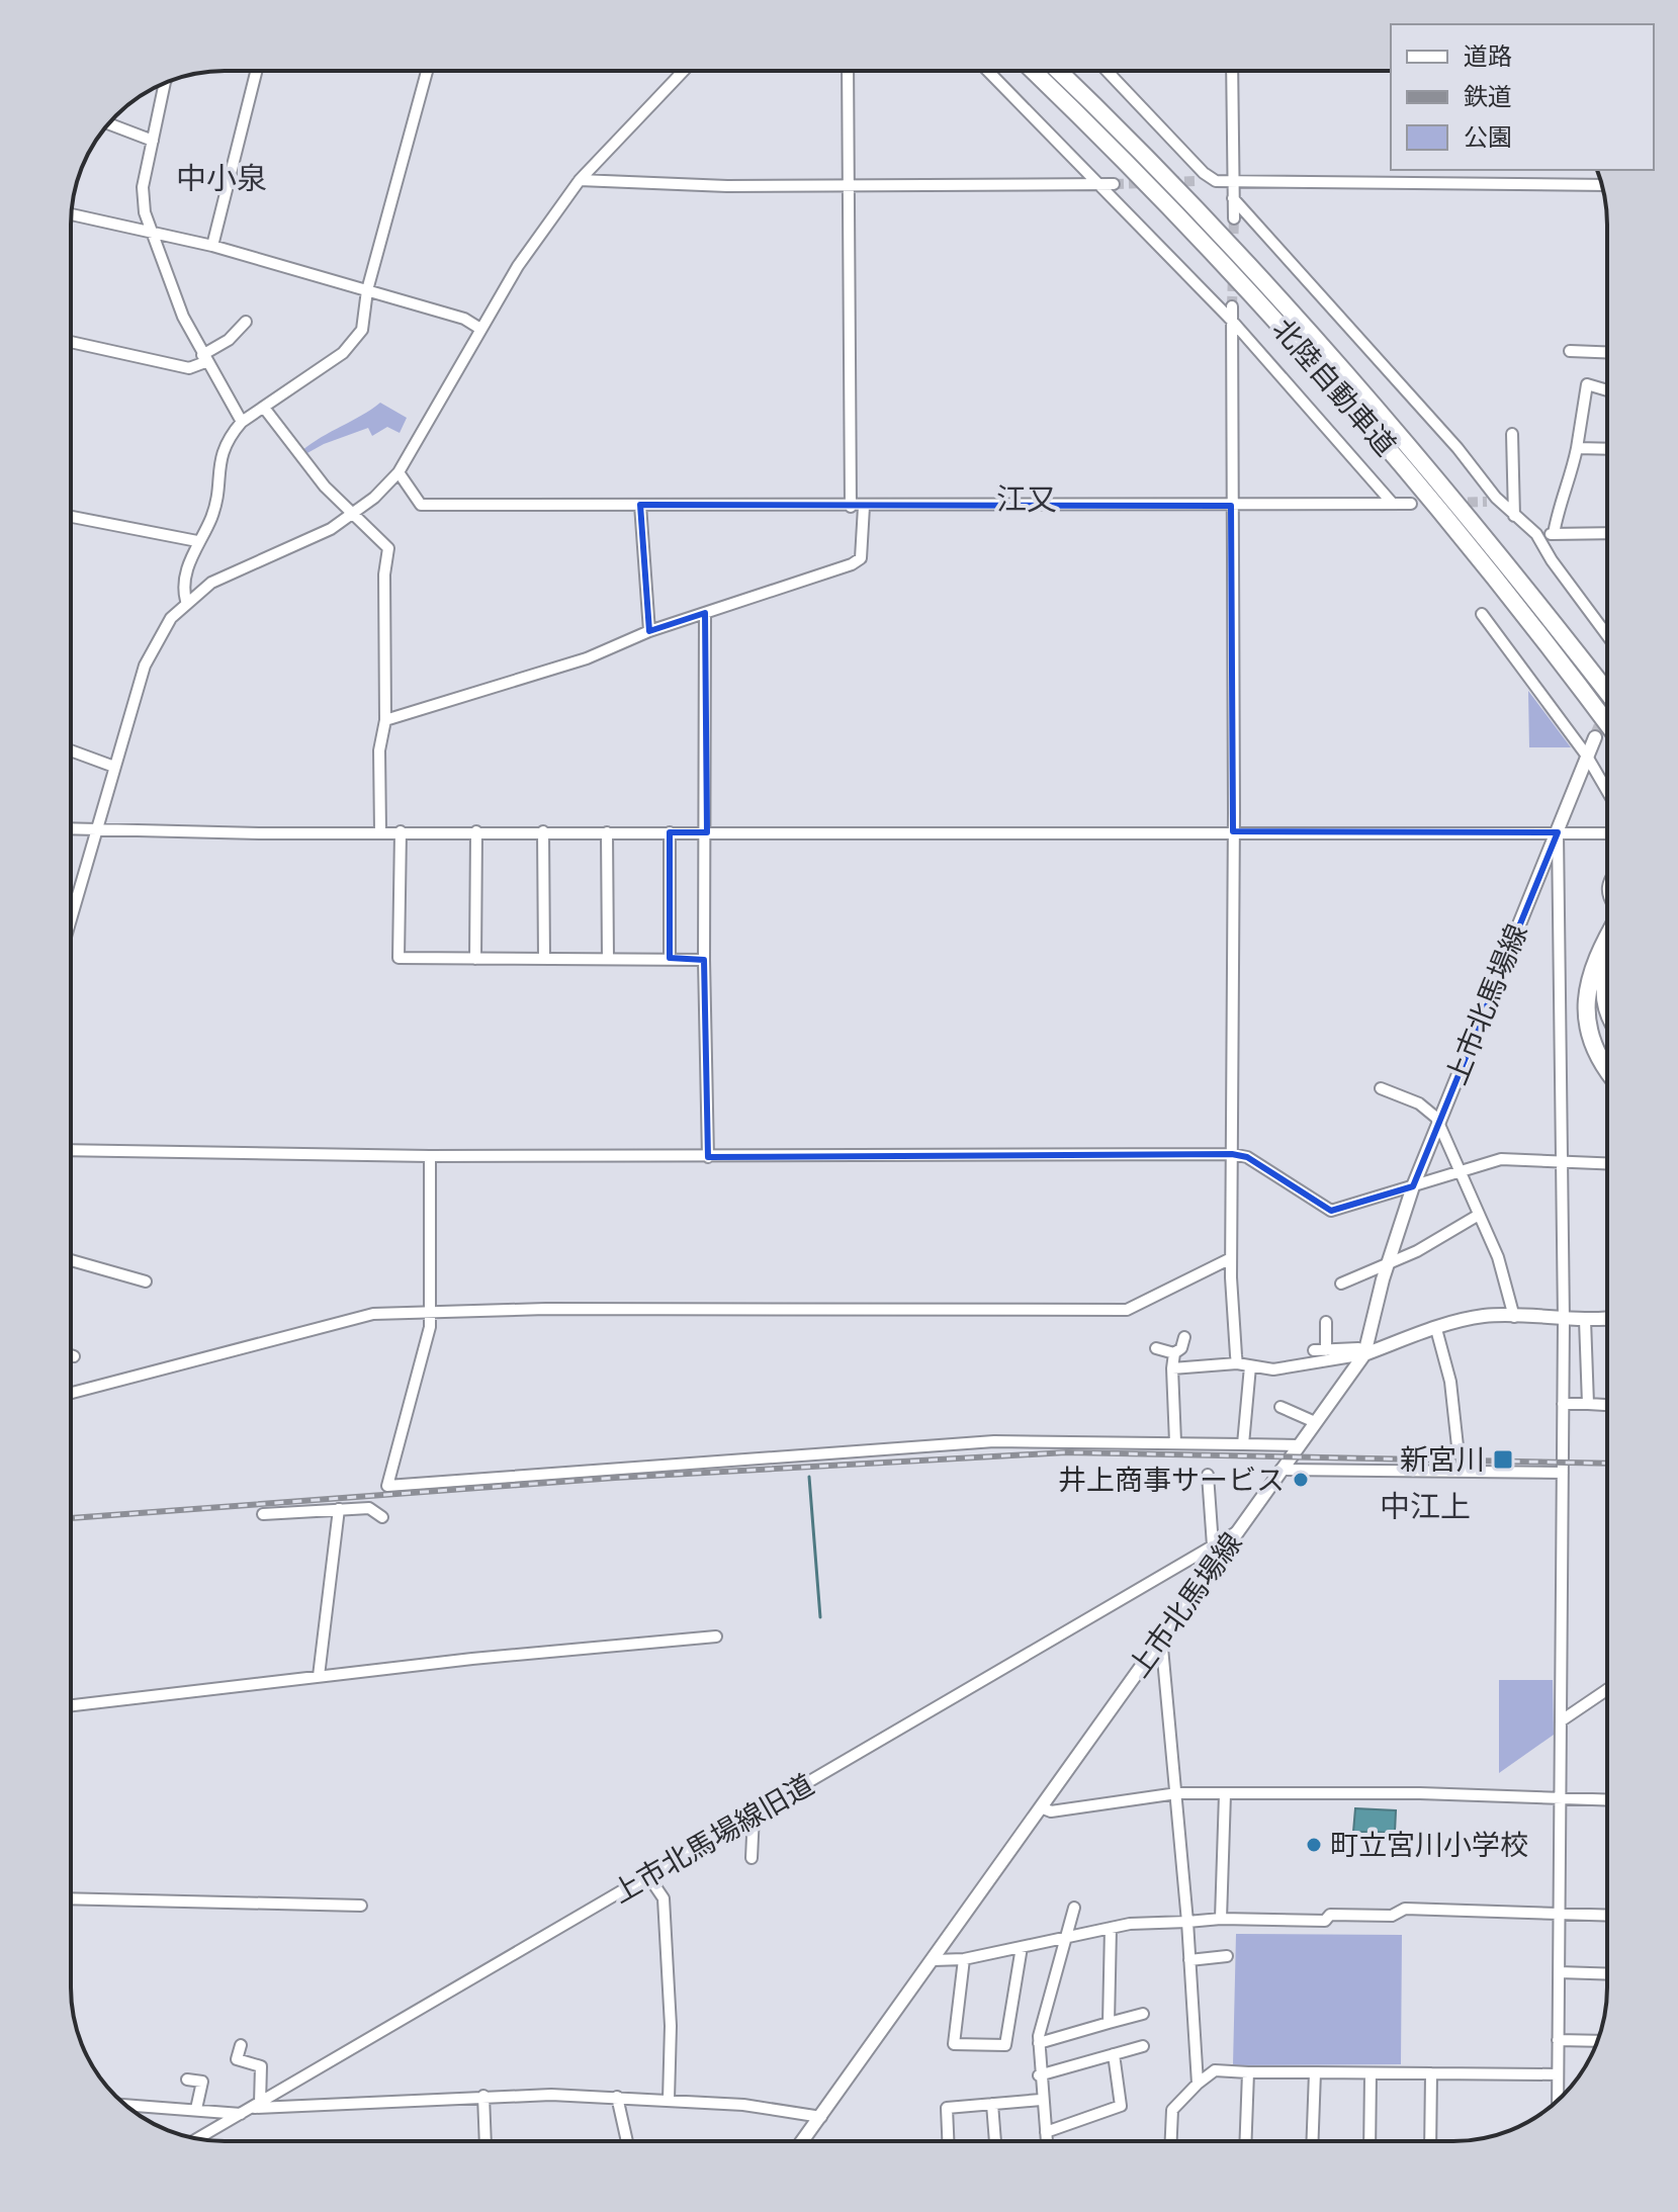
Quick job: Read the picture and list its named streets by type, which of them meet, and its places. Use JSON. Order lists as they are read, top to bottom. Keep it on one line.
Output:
{"streets":{"highway":["北陸自動車道"],"main road":["上市北馬場線"],"street":["上市北馬場線旧道"]},"crossings":[["上市北馬場線","上市北馬場線旧道"]],"districts":["中小泉","江又","中江上"],"places":{"transit":["新宮川"],"other":["井上商事サービス","町立宮川小学校"]},"legend":["道路","鉄道","公園"]}
